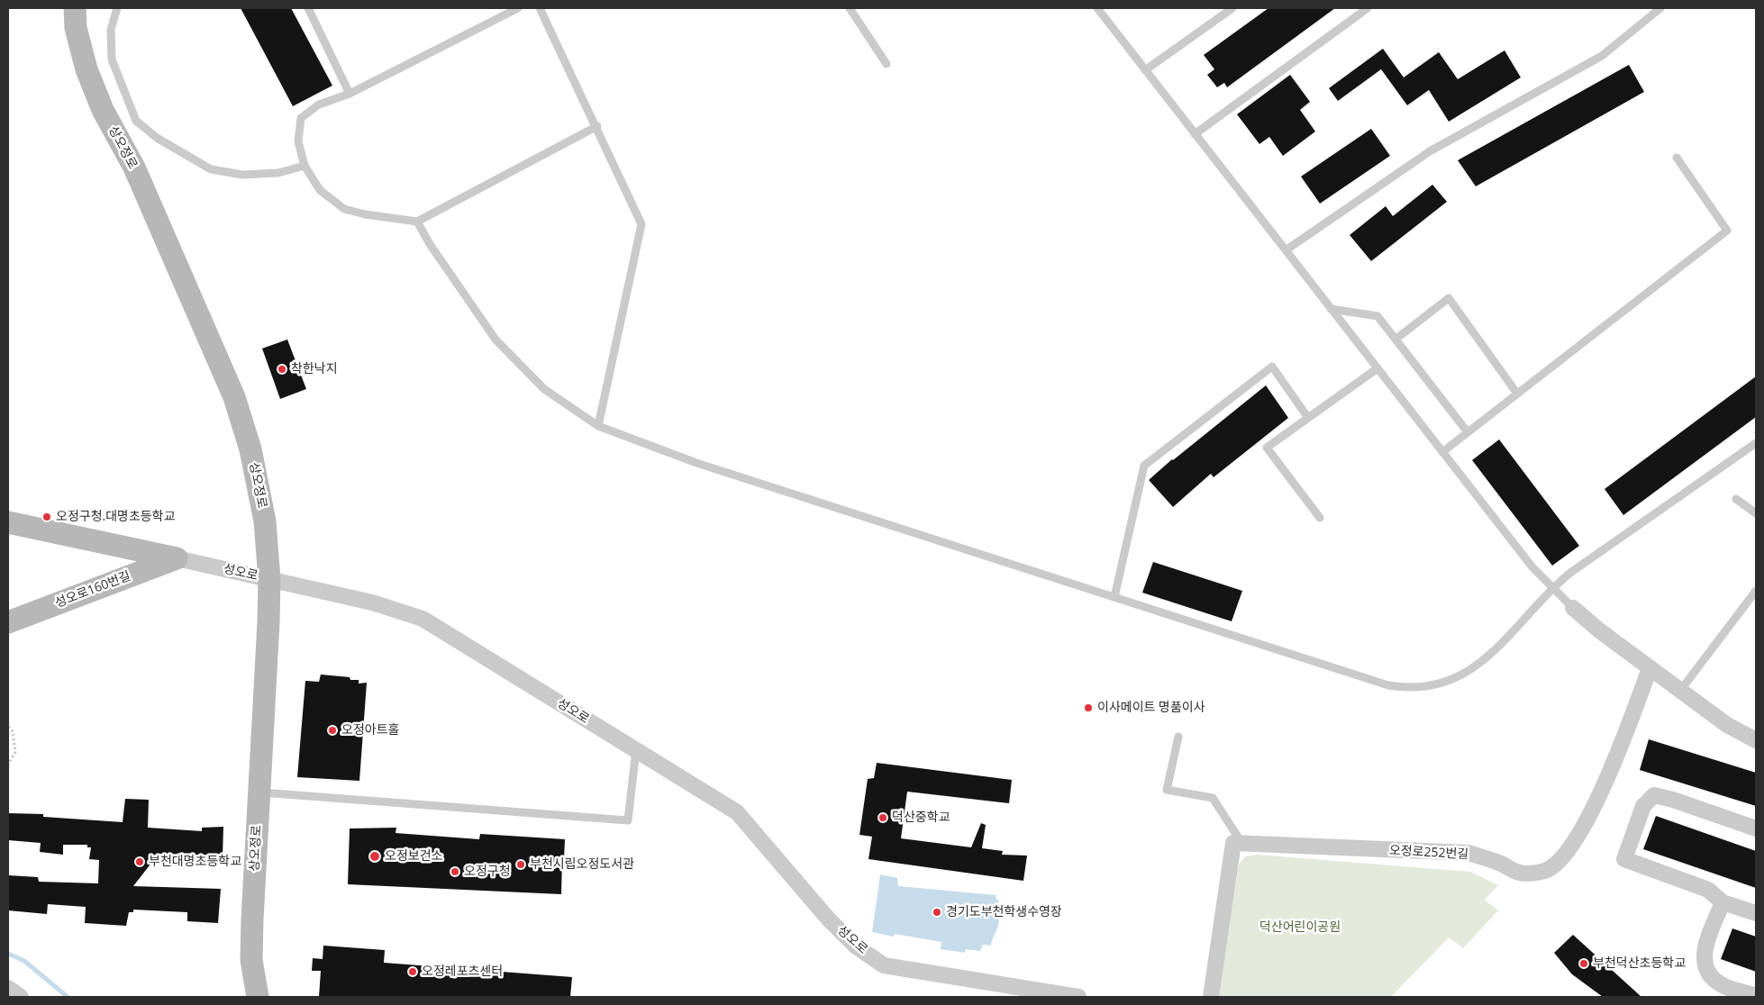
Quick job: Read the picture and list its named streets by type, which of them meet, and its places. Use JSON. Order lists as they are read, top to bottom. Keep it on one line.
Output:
{"streets":{"street":["상오정로","성오로","성오로160번길","오정로252번길"]},"crossings":[["상오정로","성오로"],["성오로","성오로160번길"]],"parks":["덕산어린이공원"],"places":["착한낙지","오정구청.대명초등학교","이사메이트 명품이사","오정아트홀","덕산중학교","오정보건소","부천대명초등학교","부천시립오정도서관","오정구청","경기도부천학생수영장","부천덕산초등학교","오정레포츠센터"]}
